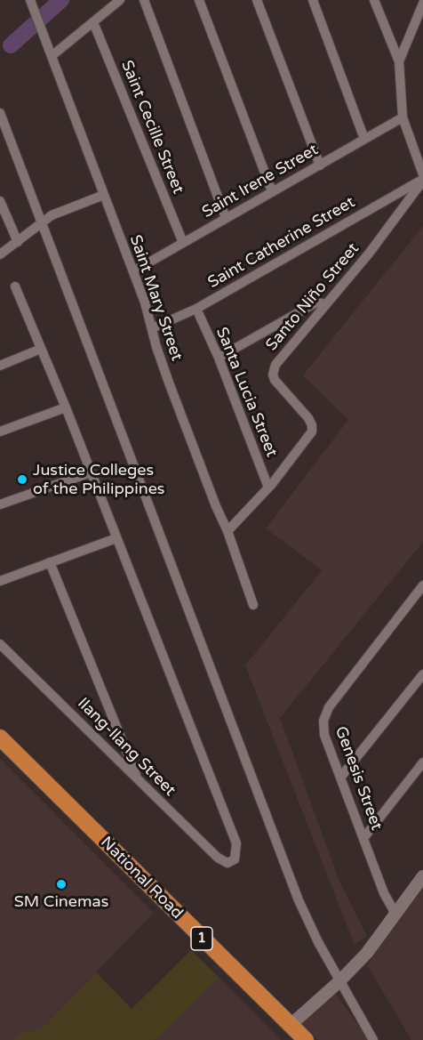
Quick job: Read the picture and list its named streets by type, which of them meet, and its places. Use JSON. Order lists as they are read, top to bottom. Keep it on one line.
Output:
{"streets":{"highway":["National Road","1"],"street":["Saint Cecille Street","Saint Irene Street","Saint Catherine Street","Santo Niño Street","Saint Mary Street","Santa Lucia Street","Ilang-Ilang Street","Genesis Street"]},"crossings":[["Saint Cecille Street","Saint Irene Street"],["Saint Irene Street","Saint Mary Street"],["Saint Catherine Street","Santo Niño Street"],["Saint Catherine Street","Saint Mary Street"],["Saint Catherine Street","Santa Lucia Street"],["Santo Niño Street","Saint Mary Street"],["Santo Niño Street","Santa Lucia Street"]],"places":["Justice Colleges of the Philippines","SM Cinemas"]}
